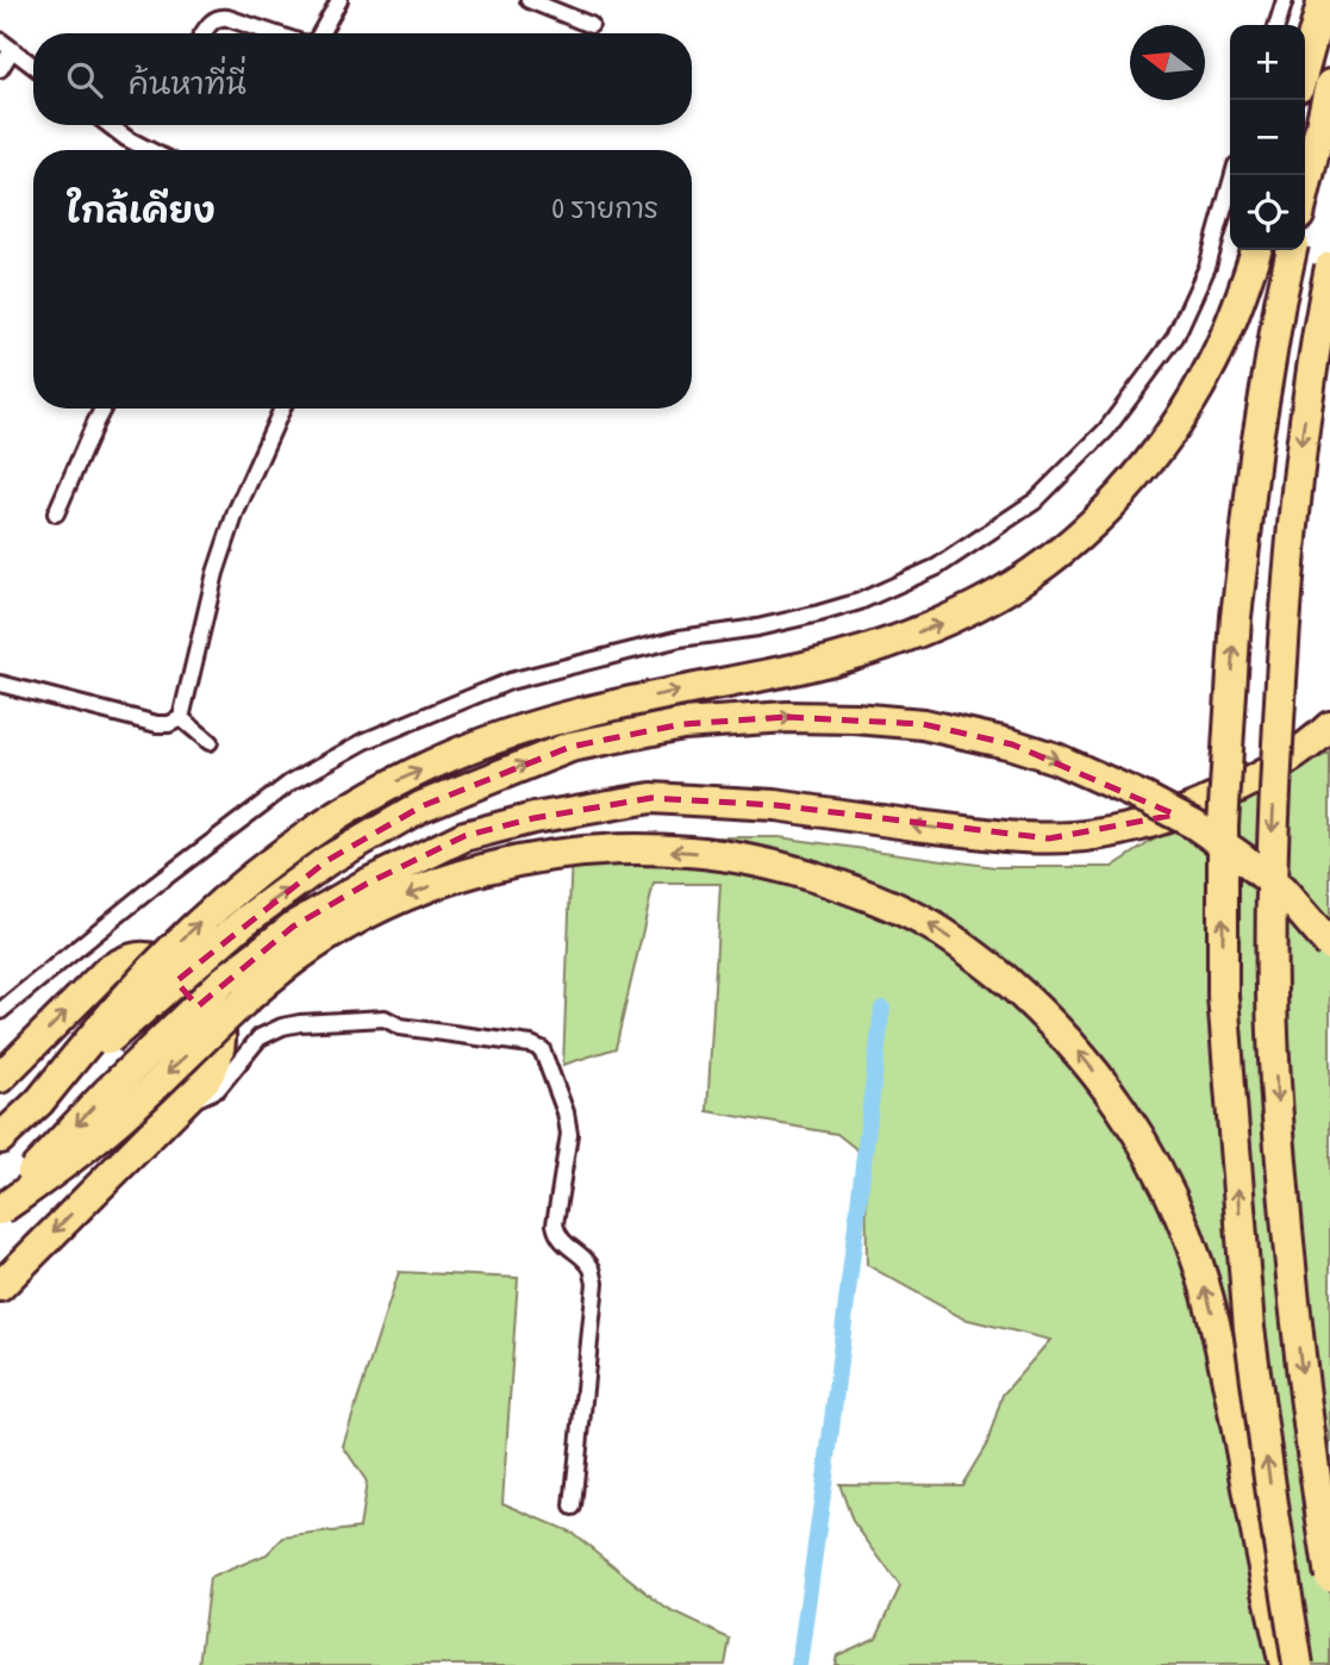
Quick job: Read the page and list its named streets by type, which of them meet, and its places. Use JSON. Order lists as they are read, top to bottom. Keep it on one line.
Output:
{"north":"left","page":{"map_buttons":["+","−"],"search":"ค้นหาที่นี่","heading":["ใกล้เคียง","0 รายการ"]}}
